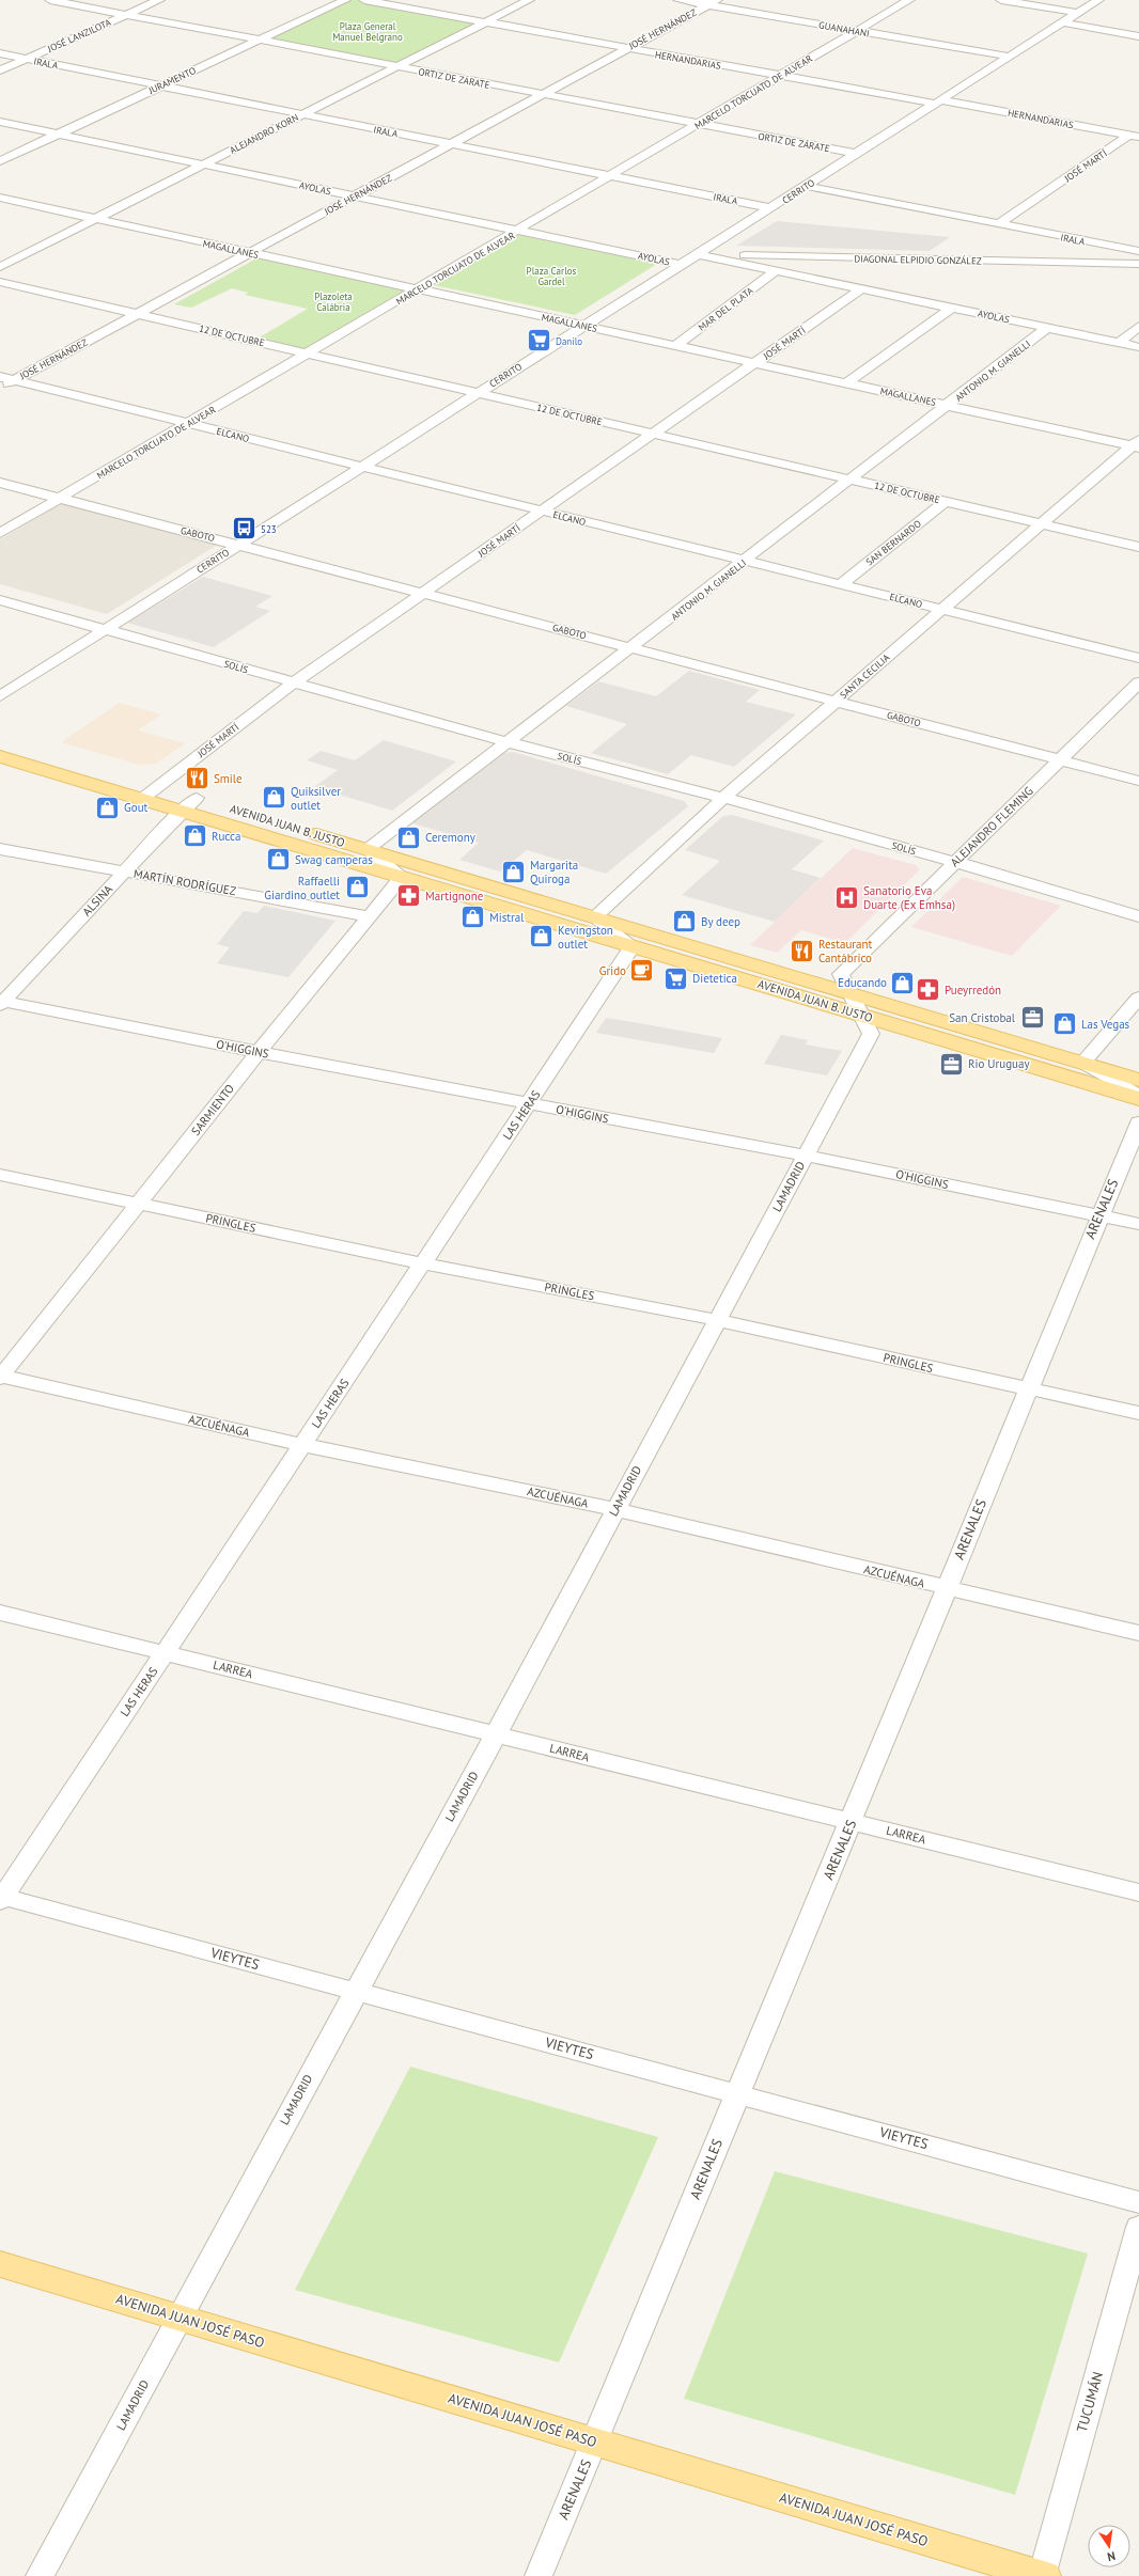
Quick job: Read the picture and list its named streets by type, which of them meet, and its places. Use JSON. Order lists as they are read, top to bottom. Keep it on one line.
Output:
{"streets":{"main road":["AVENIDA JUAN B. JUSTO","AVENIDA JUAN JOSÉ PASO"],"street":["JOSÉ HERNÁNDEZ","GUANAHANI","JOSÉ LANZILOTA","HERNANDARIAS","IRALA","ORTIZ DE ZÁRATE","JURAMENTO","MARCELO TORCUATO DE ALVEAR","ALEJANDRO KORN","JOSÉ MARTÍ","AYOLAS","CERRITO","MAGALLANES","DIAGONAL ELPIDIO GONZÁLEZ","MAR DEL PLATA","12 DE OCTUBRE","ANTONIO M. GIANELLI","ELCANO","GABOTO","SAN BERNARDO","SOLÍS","SANTA CECILIA","ALEJANDRO FLEMING","MARTÍN RODRÍGUEZ","ALSINA","O'HIGGINS","SARMIENTO","LAS HERAS","LAMADRID","ARENALES","PRINGLES","AZCUÉNAGA","LARREA","VIEYTES","TUCUMÁN"]},"crossings":[["JOSÉ HERNÁNDEZ","GUANAHANI"],["JOSÉ HERNÁNDEZ","HERNANDARIAS"],["JOSÉ HERNÁNDEZ","IRALA"],["JOSÉ HERNÁNDEZ","ORTIZ DE ZÁRATE"],["JOSÉ HERNÁNDEZ","AYOLAS"],["JOSÉ HERNÁNDEZ","MAGALLANES"],["JOSÉ HERNÁNDEZ","12 DE OCTUBRE"],["JOSÉ HERNÁNDEZ","ELCANO"],["GUANAHANI","MARCELO TORCUATO DE ALVEAR"],["GUANAHANI","CERRITO"],["JOSÉ LANZILOTA","IRALA"],["JOSÉ LANZILOTA","ORTIZ DE ZÁRATE"],["HERNANDARIAS","MARCELO TORCUATO DE ALVEAR"],["HERNANDARIAS","ALEJANDRO KORN"],["HERNANDARIAS","JOSÉ MARTÍ"],["HERNANDARIAS","CERRITO"],["IRALA","JURAMENTO"],["IRALA","MARCELO TORCUATO DE ALVEAR"],["IRALA","ALEJANDRO KORN"],["IRALA","JOSÉ MARTÍ"],["IRALA","CERRITO"],["ORTIZ DE ZÁRATE","JURAMENTO"],["ORTIZ DE ZÁRATE","MARCELO TORCUATO DE ALVEAR"],["ORTIZ DE ZÁRATE","ALEJANDRO KORN"],["ORTIZ DE ZÁRATE","CERRITO"],["JURAMENTO","AYOLAS"],["MARCELO TORCUATO DE ALVEAR","AYOLAS"],["MARCELO TORCUATO DE ALVEAR","MAGALLANES"],["MARCELO TORCUATO DE ALVEAR","12 DE OCTUBRE"],["MARCELO TORCUATO DE ALVEAR","ELCANO"],["MARCELO TORCUATO DE ALVEAR","GABOTO"],["ALEJANDRO KORN","AYOLAS"],["ALEJANDRO KORN","MAGALLANES"],["JOSÉ MARTÍ","AYOLAS"],["JOSÉ MARTÍ","MAGALLANES"],["JOSÉ MARTÍ","12 DE OCTUBRE"],["JOSÉ MARTÍ","ELCANO"],["JOSÉ MARTÍ","GABOTO"],["JOSÉ MARTÍ","SOLÍS"],["JOSÉ MARTÍ","AVENIDA JUAN B. JUSTO"],["AYOLAS","CERRITO"],["AYOLAS","DIAGONAL ELPIDIO GONZÁLEZ"],["AYOLAS","MAR DEL PLATA"],["AYOLAS","ANTONIO M. GIANELLI"],["CERRITO","MAGALLANES"],["CERRITO","DIAGONAL ELPIDIO GONZÁLEZ"],["CERRITO","12 DE OCTUBRE"],["CERRITO","ELCANO"],["CERRITO","GABOTO"],["CERRITO","SOLÍS"],["MAGALLANES","MAR DEL PLATA"],["MAGALLANES","ANTONIO M. GIANELLI"],["MAGALLANES","SANTA CECILIA"],["12 DE OCTUBRE","ANTONIO M. GIANELLI"],["12 DE OCTUBRE","SAN BERNARDO"],["12 DE OCTUBRE","SANTA CECILIA"],["ANTONIO M. GIANELLI","ELCANO"],["ANTONIO M. GIANELLI","GABOTO"],["ANTONIO M. GIANELLI","SOLÍS"],["ANTONIO M. GIANELLI","AVENIDA JUAN B. JUSTO"],["ELCANO","SAN BERNARDO"],["ELCANO","SANTA CECILIA"],["GABOTO","SANTA CECILIA"],["GABOTO","ALEJANDRO FLEMING"],["SOLÍS","SANTA CECILIA"],["SOLÍS","ALEJANDRO FLEMING"],["SANTA CECILIA","AVENIDA JUAN B. JUSTO"],["AVENIDA JUAN B. JUSTO","ALEJANDRO FLEMING"],["AVENIDA JUAN B. JUSTO","ALSINA"],["AVENIDA JUAN B. JUSTO","SARMIENTO"],["AVENIDA JUAN B. JUSTO","LAS HERAS"],["AVENIDA JUAN B. JUSTO","LAMADRID"],["MARTÍN RODRÍGUEZ","ALSINA"],["MARTÍN RODRÍGUEZ","SARMIENTO"],["ALSINA","O'HIGGINS"],["O'HIGGINS","SARMIENTO"],["O'HIGGINS","LAS HERAS"],["O'HIGGINS","LAMADRID"],["O'HIGGINS","ARENALES"],["SARMIENTO","PRINGLES"],["SARMIENTO","AZCUÉNAGA"],["LAS HERAS","PRINGLES"],["LAS HERAS","AZCUÉNAGA"],["LAS HERAS","LARREA"],["LAS HERAS","VIEYTES"],["LAMADRID","PRINGLES"],["LAMADRID","AZCUÉNAGA"],["LAMADRID","LARREA"],["LAMADRID","VIEYTES"],["LAMADRID","AVENIDA JUAN JOSÉ PASO"],["ARENALES","PRINGLES"],["ARENALES","AZCUÉNAGA"],["ARENALES","LARREA"],["ARENALES","VIEYTES"],["ARENALES","AVENIDA JUAN JOSÉ PASO"],["AVENIDA JUAN JOSÉ PASO","TUCUMÁN"]],"parks":["Plaza General Manuel Belgrano","Plaza Carlos Gardel","Plazoleta Calábria"],"places":{"supermarket":["Danilo","Dietetica"],"bus stop":["523"],"restaurant":["Smile","Restaurant Cantábrico"],"shop":["Quiksilver outlet","Gout","Rucca","Ceremony","Swag camperas","Margarita Quiroga","Raffaelli Giardino outlet","Mistral","By deep","Kevingston outlet","Educando","Las Vegas"],"pharmacy":["Martignone","Pueyrredón"],"hospital":["Sanatorio Eva Duarte (Ex Emhsa)"],"cafe":["Grido"],"office":["San Cristobal","Rio Uruguay"]},"north":"bottom"}
